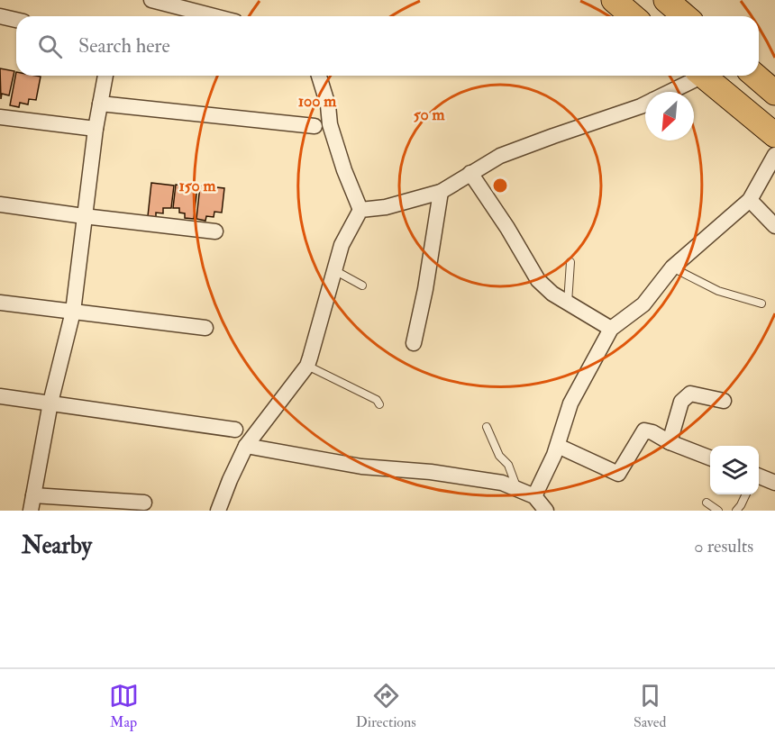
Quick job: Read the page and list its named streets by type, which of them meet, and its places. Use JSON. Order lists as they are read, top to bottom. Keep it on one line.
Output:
{"north":"bottom left","page":{"search":"Search here","heading":["Nearby","0 results"],"nav":["Map","Directions","Saved"]},"rings":["100 m","50 m","150 m"]}
